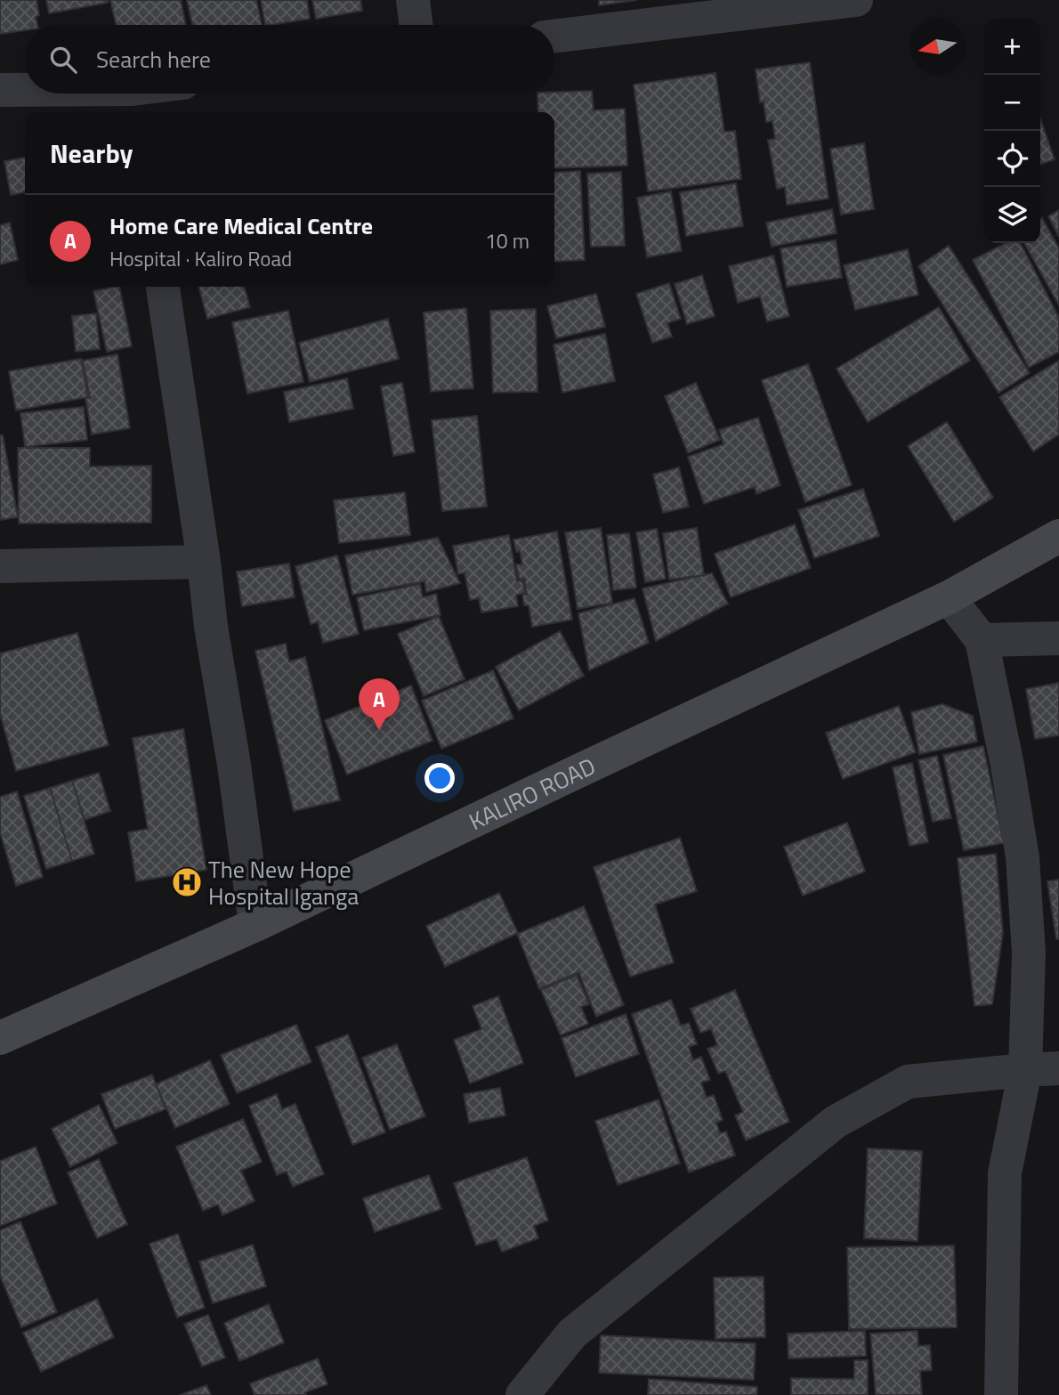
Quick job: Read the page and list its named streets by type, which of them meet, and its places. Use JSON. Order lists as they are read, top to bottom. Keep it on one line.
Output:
{"streets":{"main road":["KALIRO ROAD"]},"places":{"hospital":["The New Hope Hospital Iganga"]},"north":"left","page":{"map_buttons":["+","−"],"search":"Search here","heading":"Nearby","list":[{"mark":"A","name":"Home Care Medical Centre","note":"Hospital · Kaliro Road","value":"10 m"}],"pins":"A"}}
